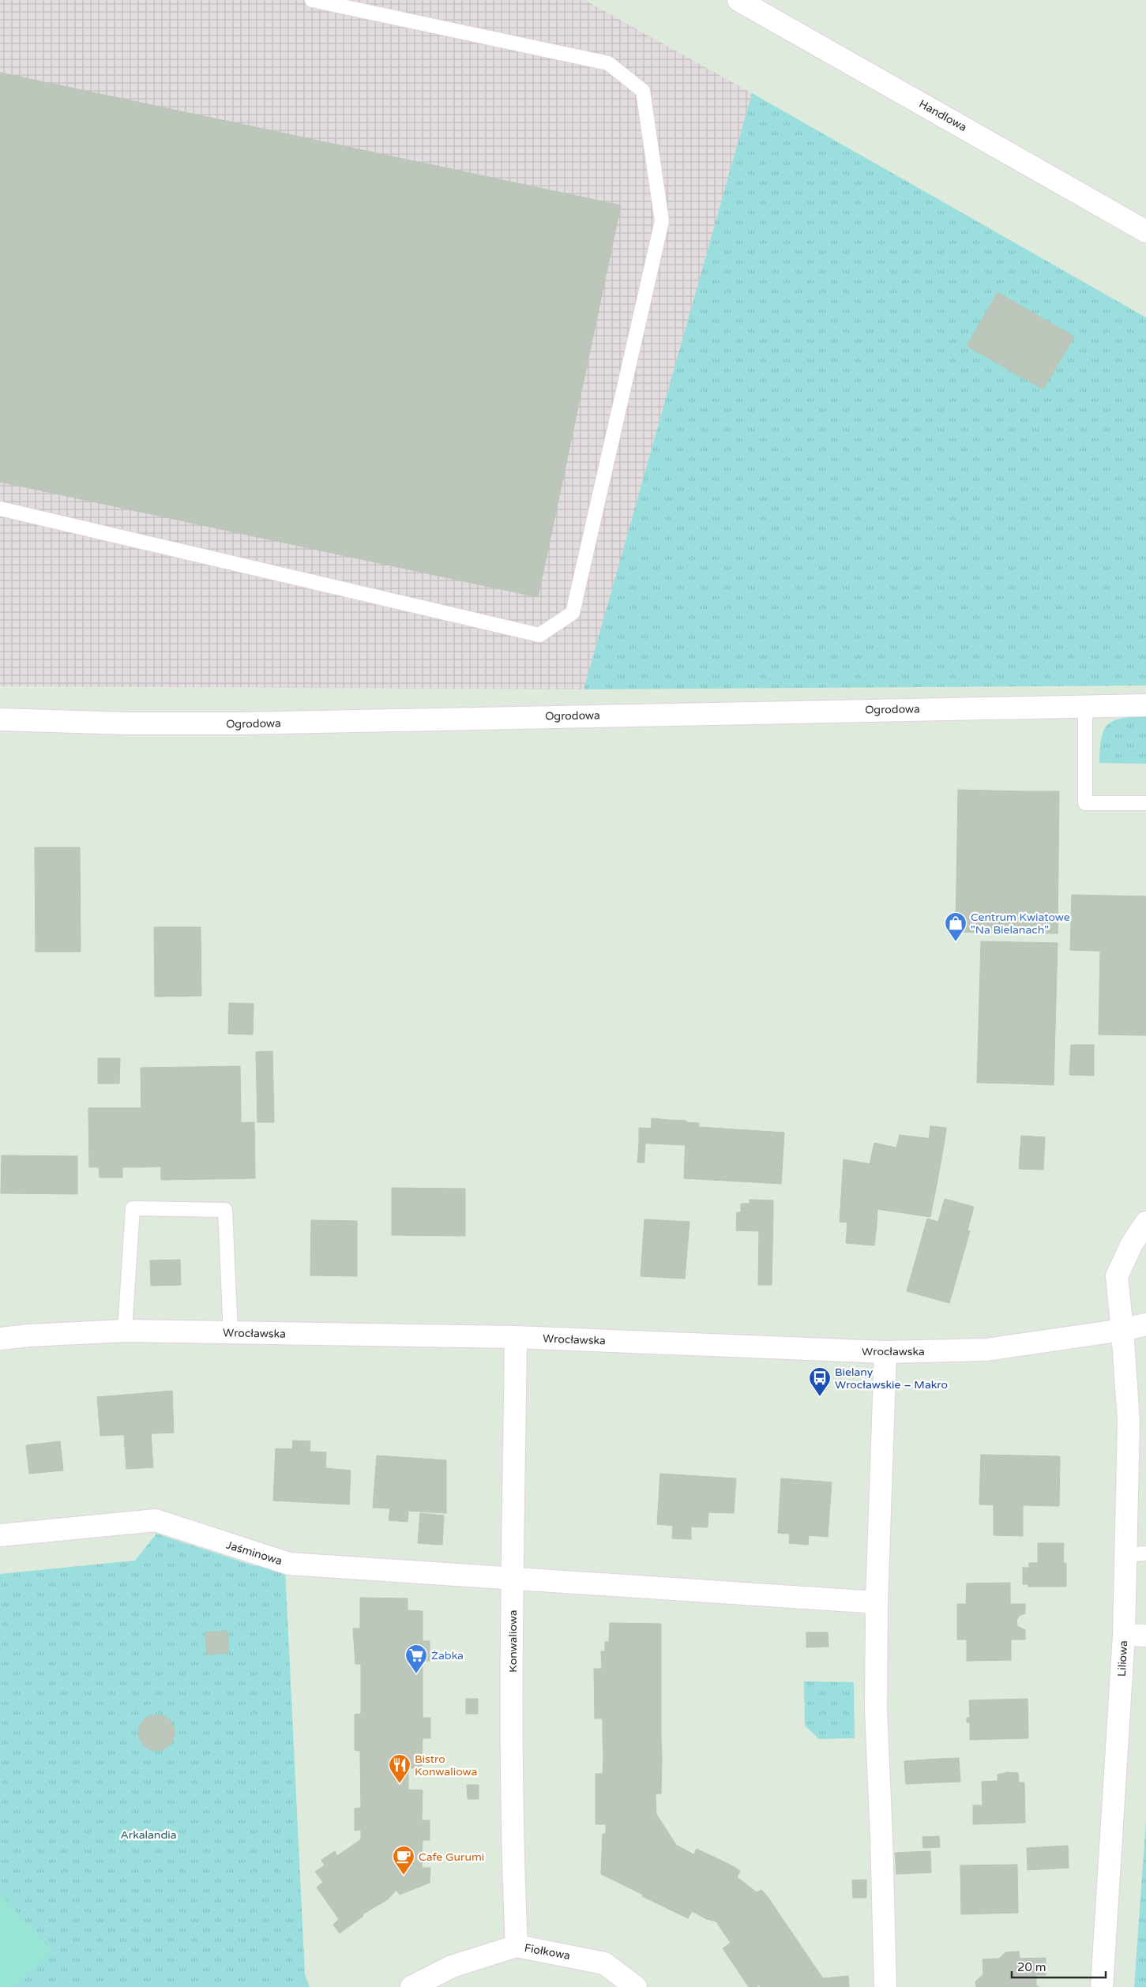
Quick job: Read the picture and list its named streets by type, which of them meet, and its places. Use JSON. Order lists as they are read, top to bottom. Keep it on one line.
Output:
{"streets":{"street":["Handlowa","Ogrodowa","Wrocławska","Jaśminowa","Konwaliowa","Liliowa","Fiołkowa"]},"crossings":[["Wrocławska","Konwaliowa"],["Wrocławska","Liliowa"],["Jaśminowa","Konwaliowa"],["Konwaliowa","Fiołkowa"]],"parks":["Arkalandia"],"places":{"shop":["Centrum Kwiatowe \"Na Bielanach\""],"bus stop":["Bielany Wrocławskie – Makro"],"supermarket":["Żabka"],"restaurant":["Bistro Konwaliowa"],"cafe":["Cafe Gurumi"]},"scale_bar":"20 m"}
